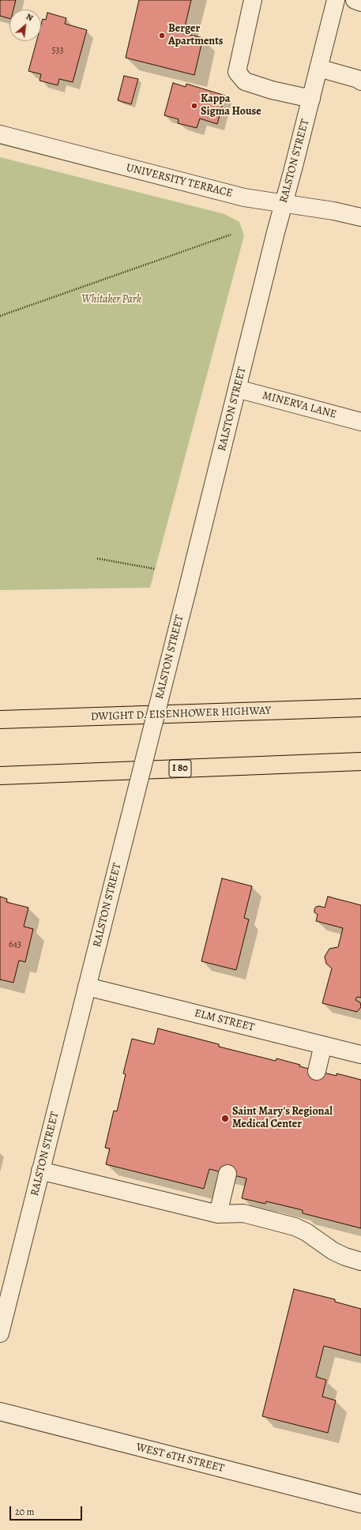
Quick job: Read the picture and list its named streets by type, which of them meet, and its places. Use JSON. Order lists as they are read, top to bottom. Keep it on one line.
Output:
{"streets":{"highway":["DWIGHT D. EISENHOWER HIGHWAY","I 80"],"street":["RALSTON STREET","UNIVERSITY TERRACE","MINERVA LANE","ELM STREET","WEST 6TH STREET"]},"crossings":[["RALSTON STREET","UNIVERSITY TERRACE"],["RALSTON STREET","MINERVA LANE"],["RALSTON STREET","ELM STREET"]],"parks":["Whitaker Park"],"places":["Berger Apartments","Kappa Sigma House","Saint Mary's Regional Medical Center"],"house_numbers":["533","643"],"scale_bar":"20 m","north":"top right"}
